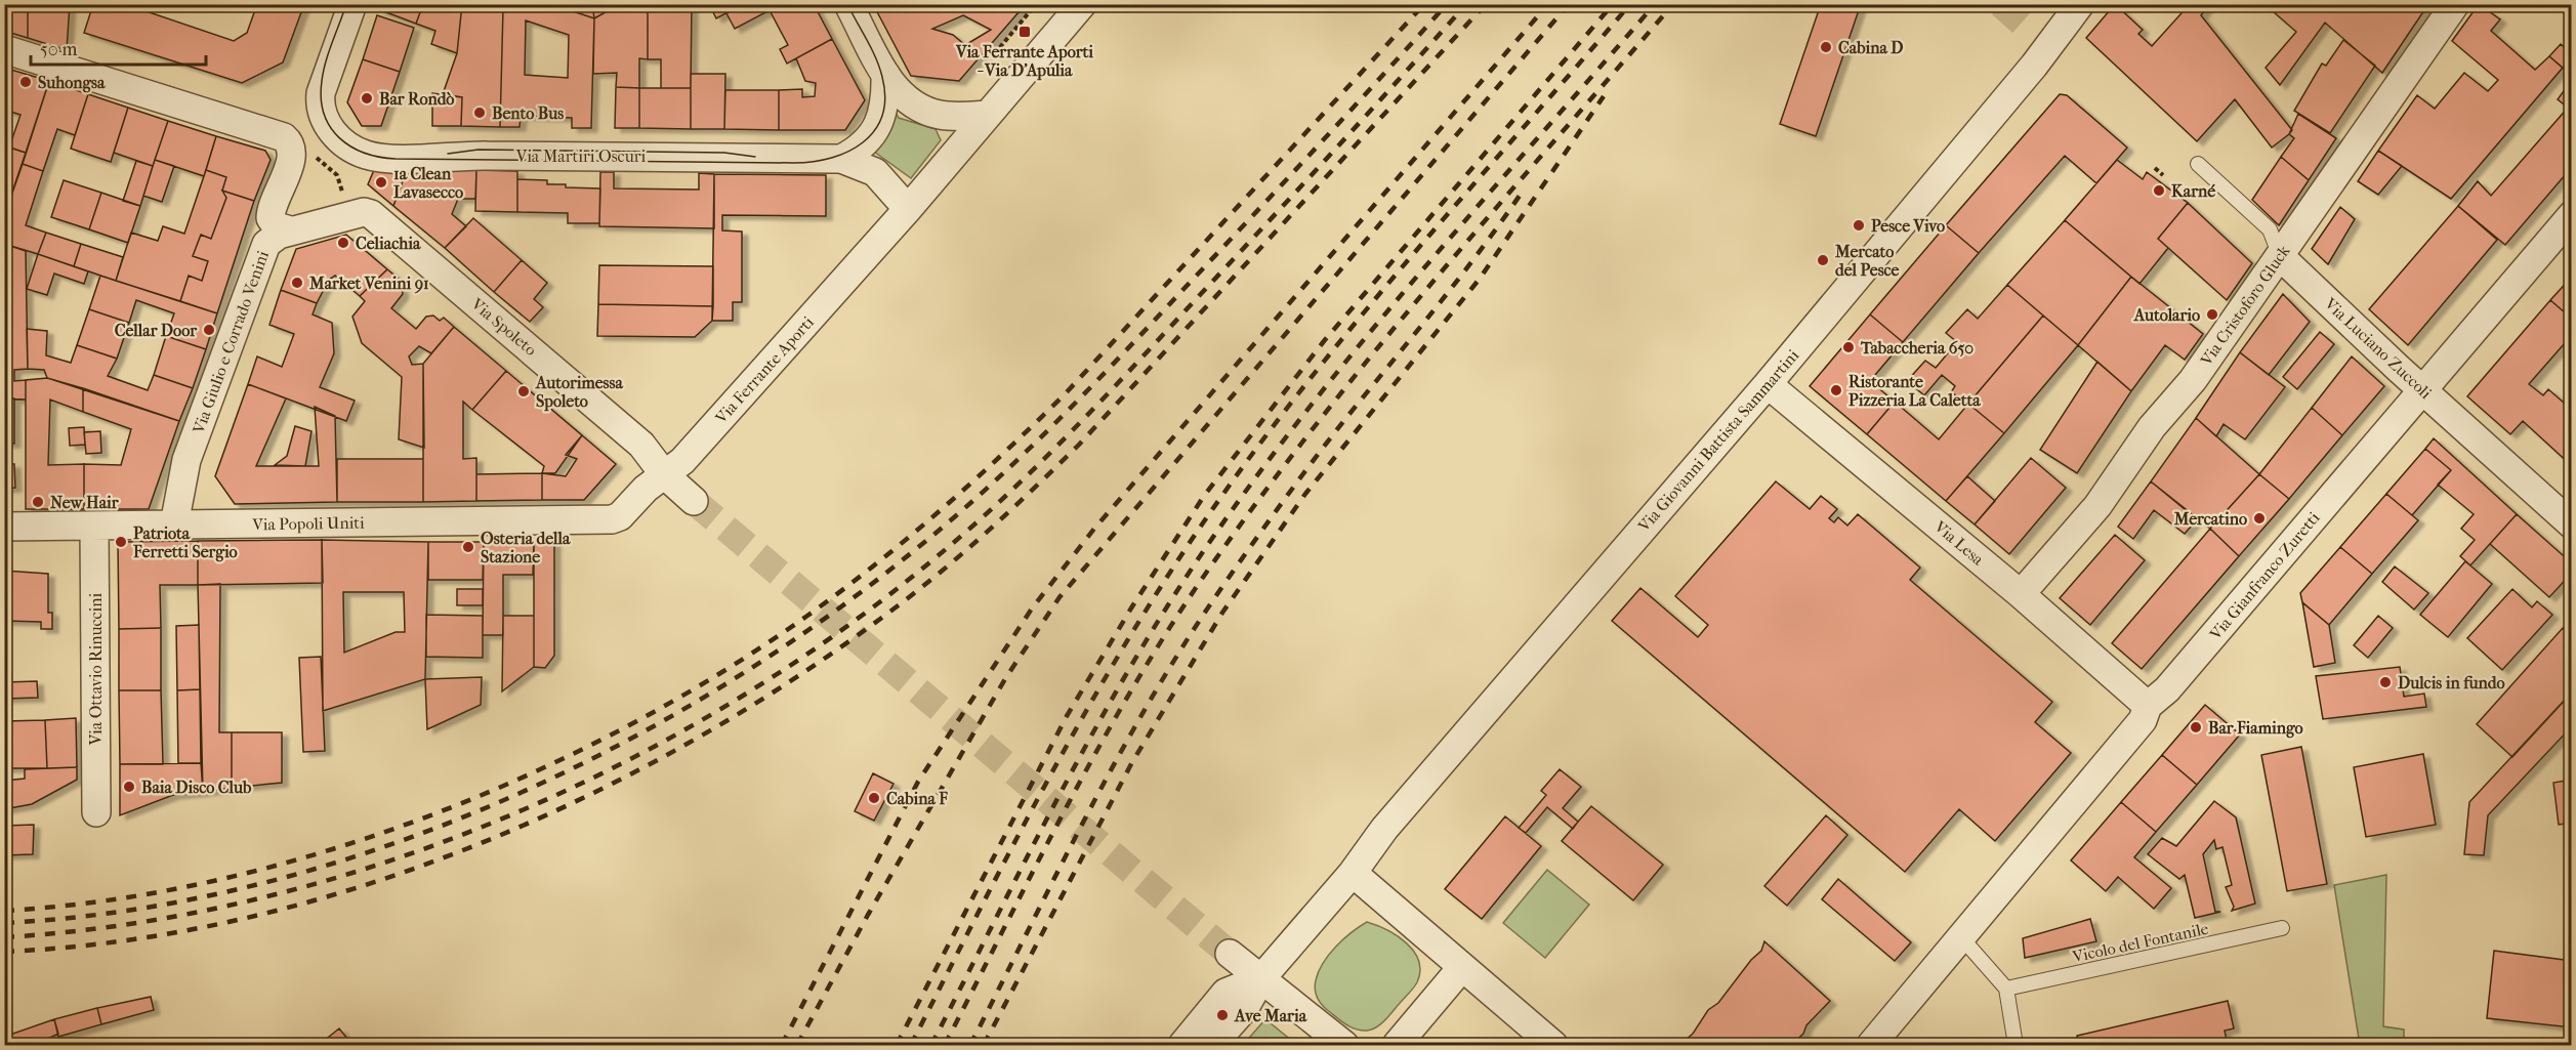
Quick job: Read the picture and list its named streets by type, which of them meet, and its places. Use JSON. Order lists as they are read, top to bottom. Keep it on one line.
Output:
{"streets":{"street":["Via Martiri Oscuri","Via Cristoforo Gluck","Via Spoleto","Via Giulio e Corrado Venini","Via Luciano Zuccoli","Via Ferrante Aporti","Via Giovanni Battista Sammartini","Via Popoli Uniti","Via Lesa","Via Gianfranco Zuretti","Via Ottavio Rinuccini"],"lane":["Vicolo del Fontanile"]},"crossings":[["Via Cristoforo Gluck","Via Luciano Zuccoli"],["Via Cristoforo Gluck","Via Lesa"],["Via Spoleto","Via Giulio e Corrado Venini"],["Via Spoleto","Via Ferrante Aporti"],["Via Giulio e Corrado Venini","Via Popoli Uniti"],["Via Luciano Zuccoli","Via Gianfranco Zuretti"],["Via Ferrante Aporti","Via Popoli Uniti"],["Via Giovanni Battista Sammartini","Via Lesa"],["Via Popoli Uniti","Via Ottavio Rinuccini"],["Via Lesa","Via Gianfranco Zuretti"]],"places":{"transit":["Via Ferrante Aporti - Via D'Apulia"],"other":["Cabina D","Suhongsa","Bar Rondò","Bento Bus","1a Clean Lavasecco","Karné","Pesce Vivo","Celiachia","Mercato del Pesce","Market Venini 91","Autolario","Cellar Door","Tabaccheria 650","Ristorante Pizzeria La Caletta","Autorimessa Spoleto","New Hair","Mercatino","Patriota Ferretti Sergio","Osteria della Stazione","Dulcis in fundo","Bar Fiamingo","Baia Disco Club","Cabina F","Ave Maria"]},"scale_bar":"50 m"}
